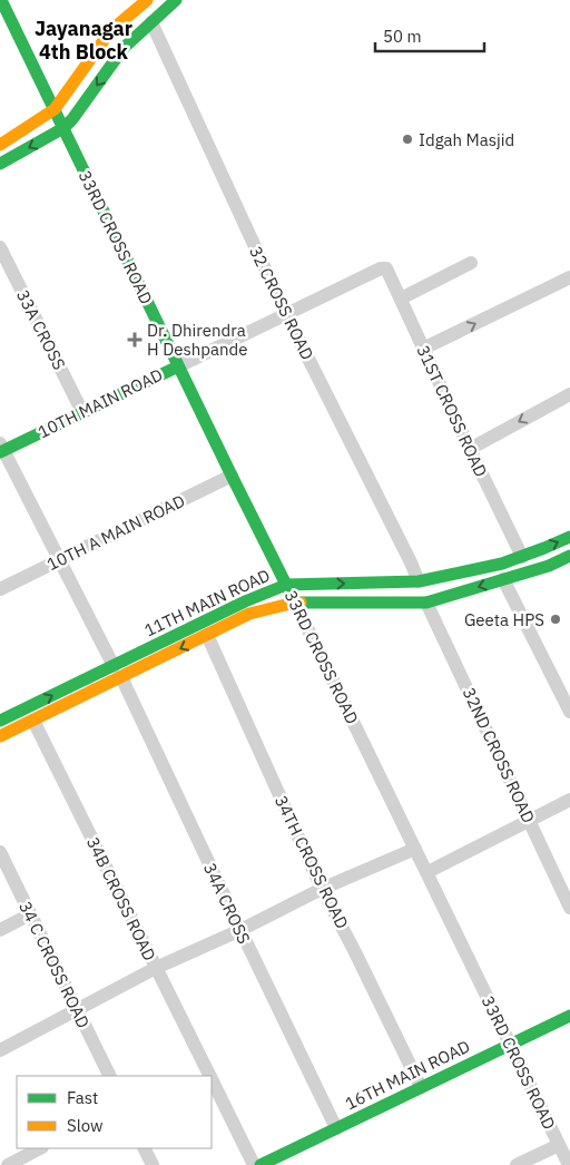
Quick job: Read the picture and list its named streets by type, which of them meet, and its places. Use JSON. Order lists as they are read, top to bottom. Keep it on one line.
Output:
{"streets":{"main road":["33RD CROSS ROAD","10TH MAIN ROAD","11TH MAIN ROAD","16TH MAIN ROAD"],"street":["32 CROSS ROAD","33A CROSS","31ST CROSS ROAD","10TH A MAIN ROAD","32ND CROSS ROAD","34TH CROSS ROAD","34B CROSS ROAD","34A CROSS","34 C CROSS ROAD"]},"crossings":[["33RD CROSS ROAD","10TH MAIN ROAD"],["33RD CROSS ROAD","10TH A MAIN ROAD"],["33RD CROSS ROAD","11TH MAIN ROAD"],["33RD CROSS ROAD","16TH MAIN ROAD"],["32 CROSS ROAD","10TH MAIN ROAD"],["32 CROSS ROAD","11TH MAIN ROAD"],["33A CROSS","10TH MAIN ROAD"],["10TH MAIN ROAD","31ST CROSS ROAD"],["31ST CROSS ROAD","11TH MAIN ROAD"],["11TH MAIN ROAD","32ND CROSS ROAD"],["11TH MAIN ROAD","34TH CROSS ROAD"],["11TH MAIN ROAD","34B CROSS ROAD"],["11TH MAIN ROAD","34A CROSS"],["34TH CROSS ROAD","16TH MAIN ROAD"],["34A CROSS","16TH MAIN ROAD"]],"districts":["Jayanagar 4th Block"],"places":{"other":["Idgah Masjid","Geeta HPS"],"health":["Dr. Dhirendra H Deshpande"]},"legend":["Fast","Slow"],"scale_bar":"50 m"}
